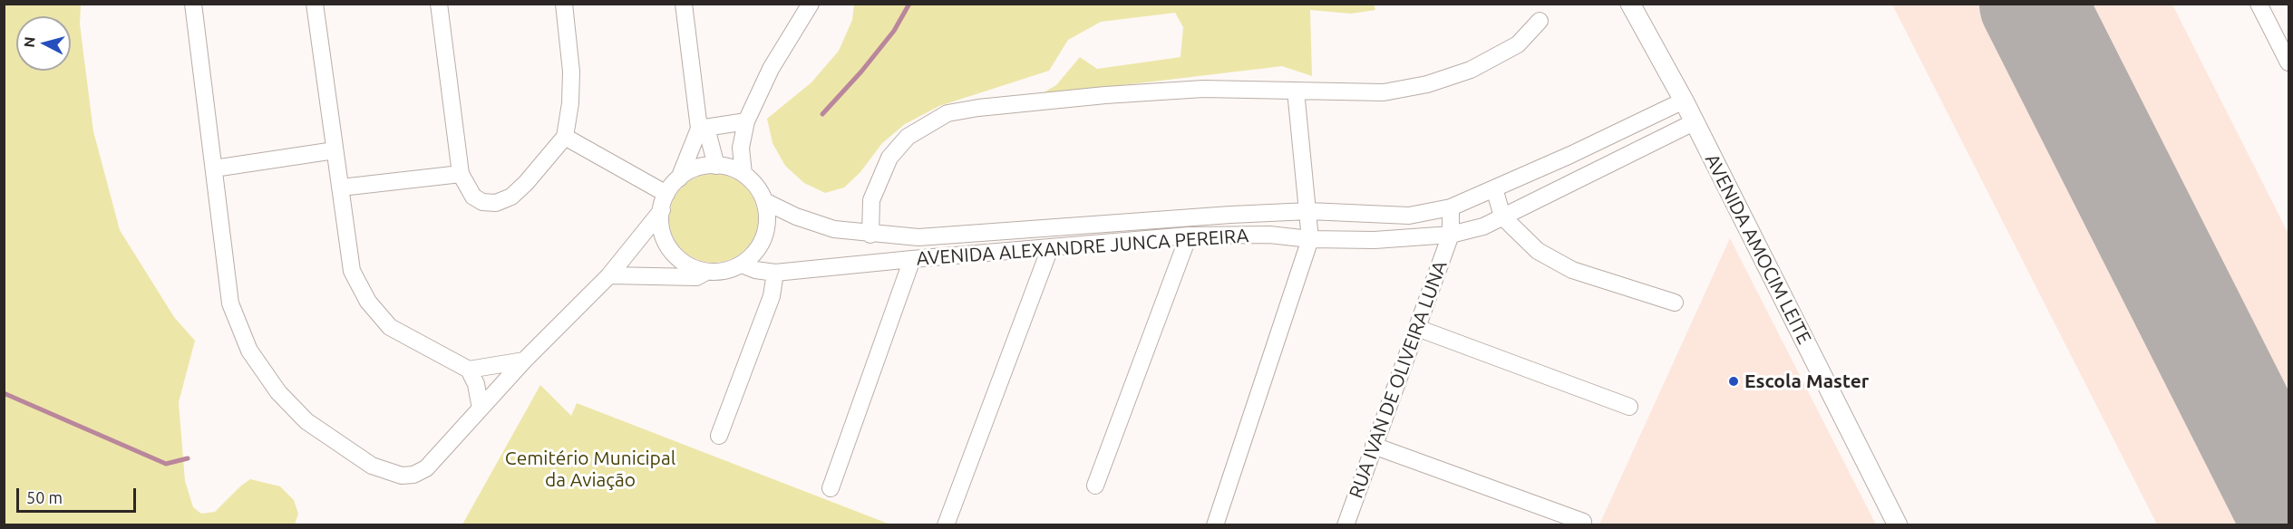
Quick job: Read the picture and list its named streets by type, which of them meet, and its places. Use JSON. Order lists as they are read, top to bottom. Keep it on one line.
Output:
{"streets":{"street":["AVENIDA ALEXANDRE JUNCA PEREIRA","AVENIDA AMOCIM LEITE","RUA IVAN DE OLIVEIRA LUNA"]},"crossings":[["AVENIDA ALEXANDRE JUNCA PEREIRA","AVENIDA AMOCIM LEITE"],["AVENIDA ALEXANDRE JUNCA PEREIRA","RUA IVAN DE OLIVEIRA LUNA"]],"parks":["Cemitério Municipal da Aviação"],"places":["Escola Master"],"scale_bar":"50 m","north":"left"}
